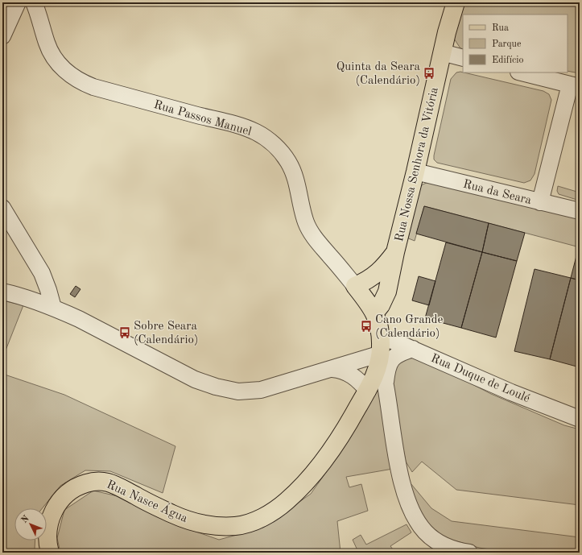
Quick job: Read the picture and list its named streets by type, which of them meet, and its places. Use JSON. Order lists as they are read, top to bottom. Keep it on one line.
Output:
{"streets":{"main road":["Rua Passos Manuel","Rua Nossa Senhora da Vitória","Rua Nasce Água"],"street":["Rua da Seara","Rua Duque de Loulé"]},"crossings":[["Rua Passos Manuel","Rua Nossa Senhora da Vitória"],["Rua Passos Manuel","Rua Duque de Loulé"],["Rua Nossa Senhora da Vitória","Rua da Seara"]],"places":{"bus stop":["Quinta da Seara (Calendário)","Cano Grande (Calendário)","Sobre Seara (Calendário)"]},"legend":["Rua","Parque","Edifício"],"north":"top left"}
